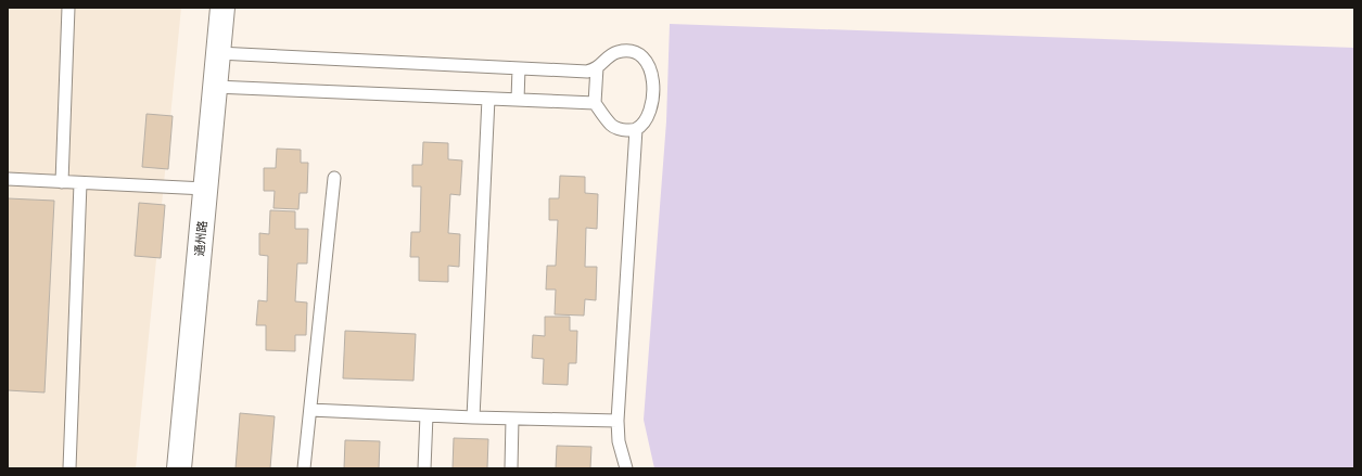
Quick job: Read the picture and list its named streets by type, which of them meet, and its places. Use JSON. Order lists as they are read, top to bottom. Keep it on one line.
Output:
{"streets":{"street":["通州路"]}}
